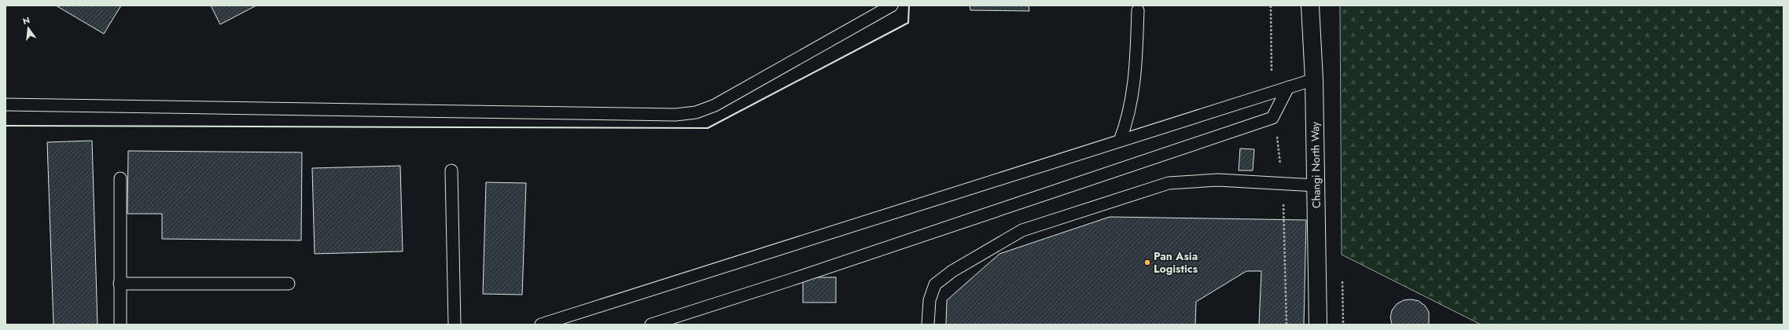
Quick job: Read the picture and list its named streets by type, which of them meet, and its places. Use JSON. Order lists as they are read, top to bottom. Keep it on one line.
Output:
{"streets":{"street":["Changi North Way"]},"places":["Pan Asia Logistics"],"north":"top"}
